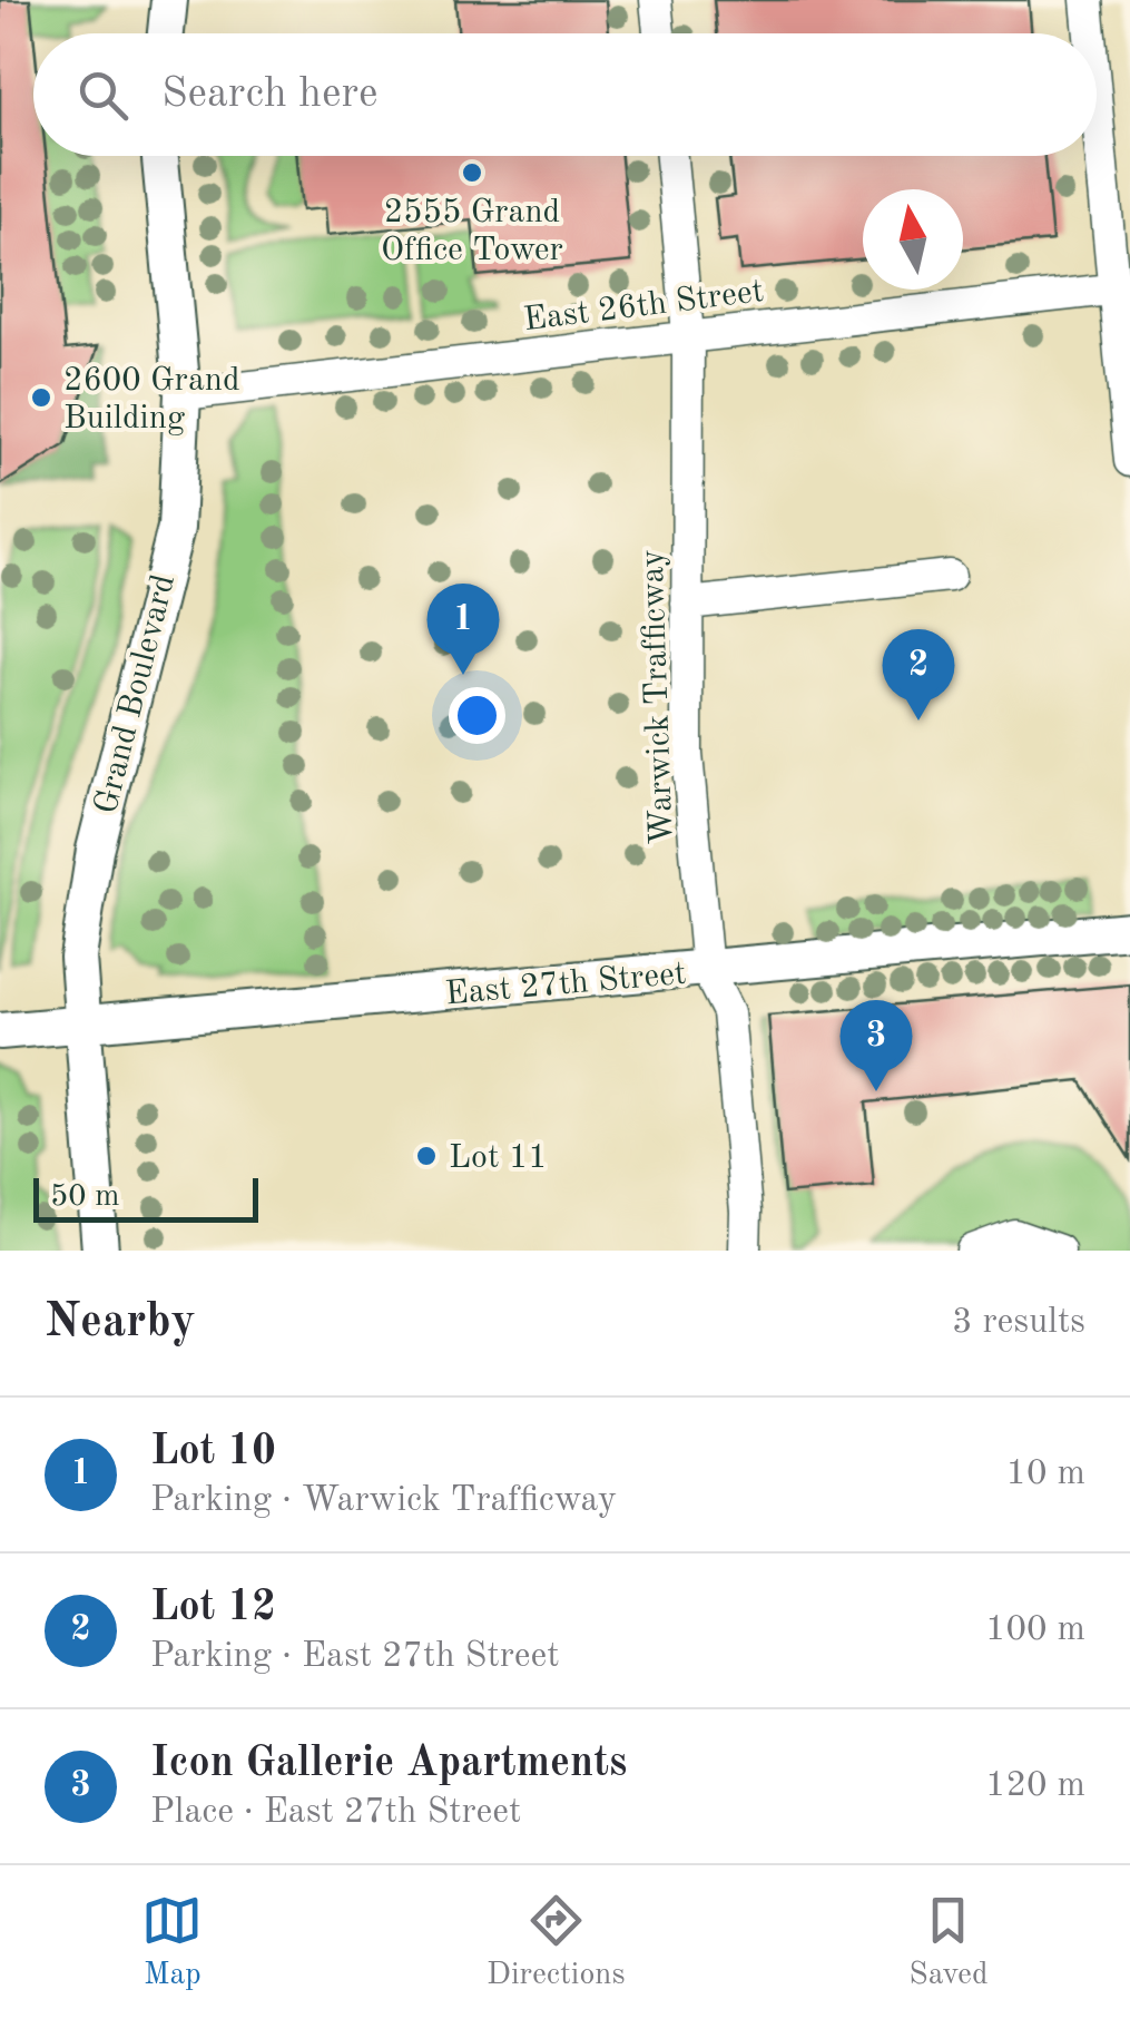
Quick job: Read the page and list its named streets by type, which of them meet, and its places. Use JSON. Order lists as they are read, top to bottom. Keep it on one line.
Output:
{"streets":{"main road":["Grand Boulevard","East 27th Street"],"street":["East 26th Street","Warwick Trafficway"]},"crossings":[["East 26th Street","Grand Boulevard"],["East 26th Street","Warwick Trafficway"],["Grand Boulevard","East 27th Street"],["Warwick Trafficway","East 27th Street"]],"places":["2555 Grand Office Tower","2600 Grand Building","Lot 11"],"scale_bar":"50 m","north":"top","page":{"search":"Search here","pins":["1","2","3"],"scale":"50 m","heading":["Nearby","3 results"],"list":[{"mark":"1","name":"Lot 10","note":"Parking · Warwick Trafficway","value":"10 m"},{"mark":"2","name":"Lot 12","note":"Parking · East 27th Street","value":"100 m"},{"mark":"3","name":"Icon Gallerie Apartments","note":"Place · East 27th Street","value":"120 m"}],"nav":["Map","Directions","Saved"]}}
